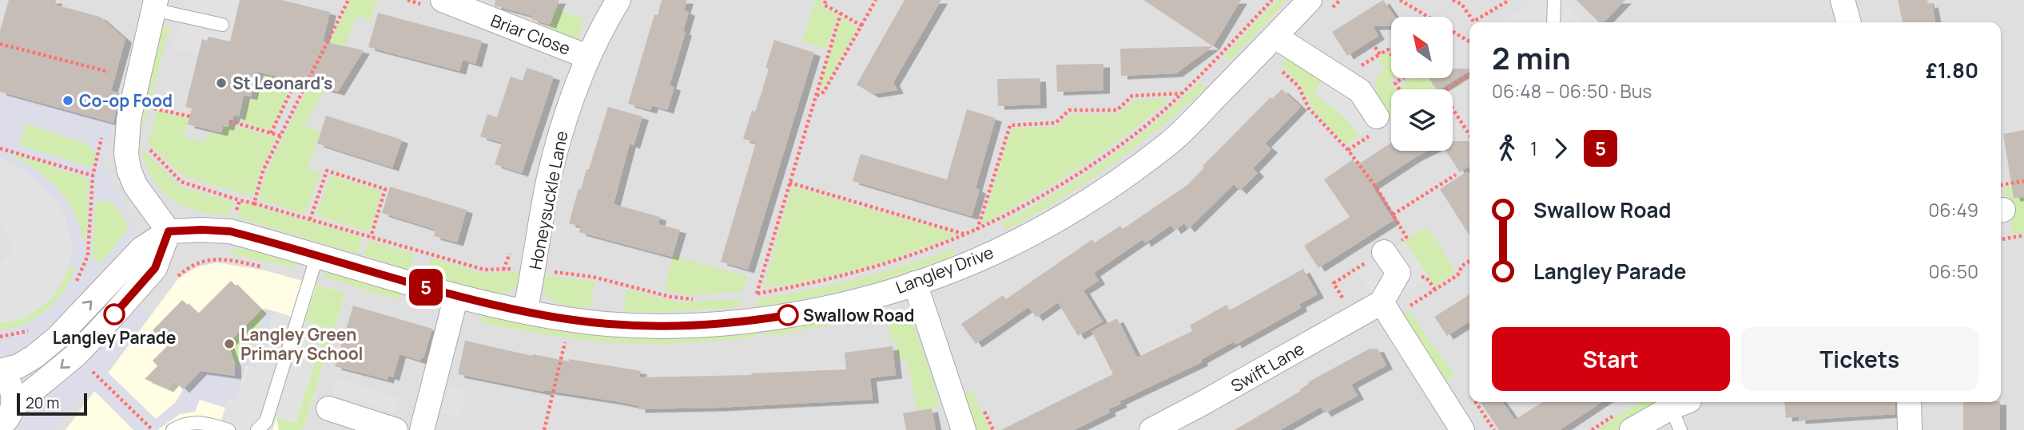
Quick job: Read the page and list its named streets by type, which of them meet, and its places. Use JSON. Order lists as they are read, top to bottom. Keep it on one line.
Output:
{"streets":{"street":["Briar Close","Honeysuckle Lane","Langley Drive","Swift Lane"]},"crossings":[["Briar Close","Honeysuckle Lane"],["Honeysuckle Lane","Langley Drive"]],"places":["St Leonard's","Co-op Food","Langley Parade","Swallow Road","Langley Green Primary School"],"lines":["bus line 5"],"scale_bar":"20 m","north":"top left","page":{"on_map":"5","heading":["2 min","06:48 – 06:50 · Bus","£1.80"],"legs":["1","5"],"list":[{"name":"Swallow Road","value":"06:49"},{"name":"Langley Parade","value":"06:50"}],"buttons":["Start","Tickets"],"scale":"20 m"}}
